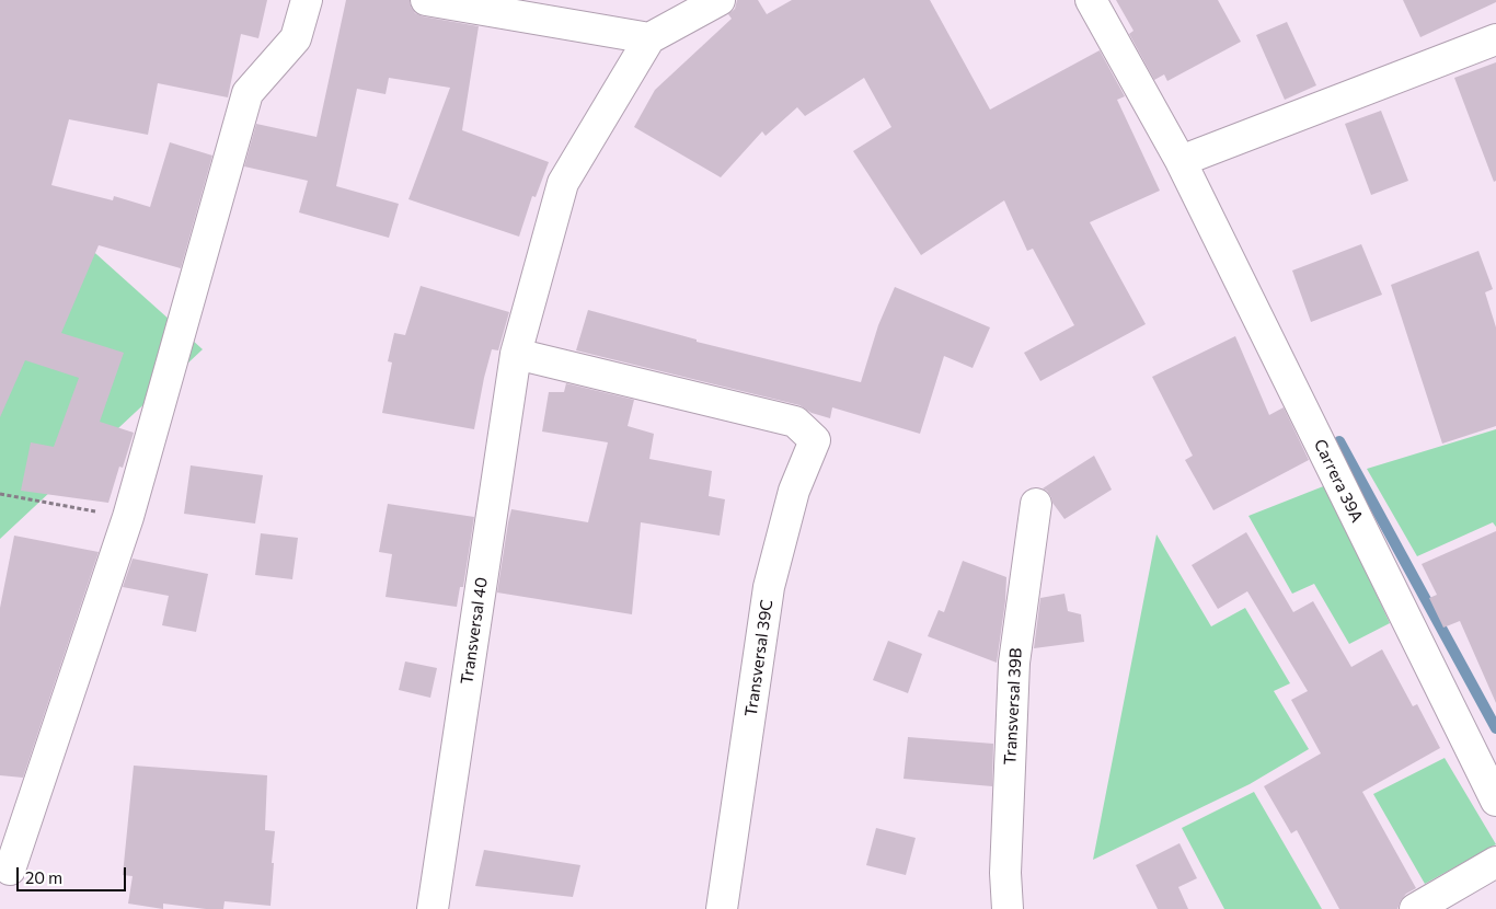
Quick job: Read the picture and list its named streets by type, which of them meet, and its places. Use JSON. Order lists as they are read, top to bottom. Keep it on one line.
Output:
{"streets":{"street":["Carrera 39A","Transversal 40","Transversal 39C","Transversal 39B"]},"crossings":[["Transversal 40","Transversal 39C"]],"scale_bar":"20 m"}
